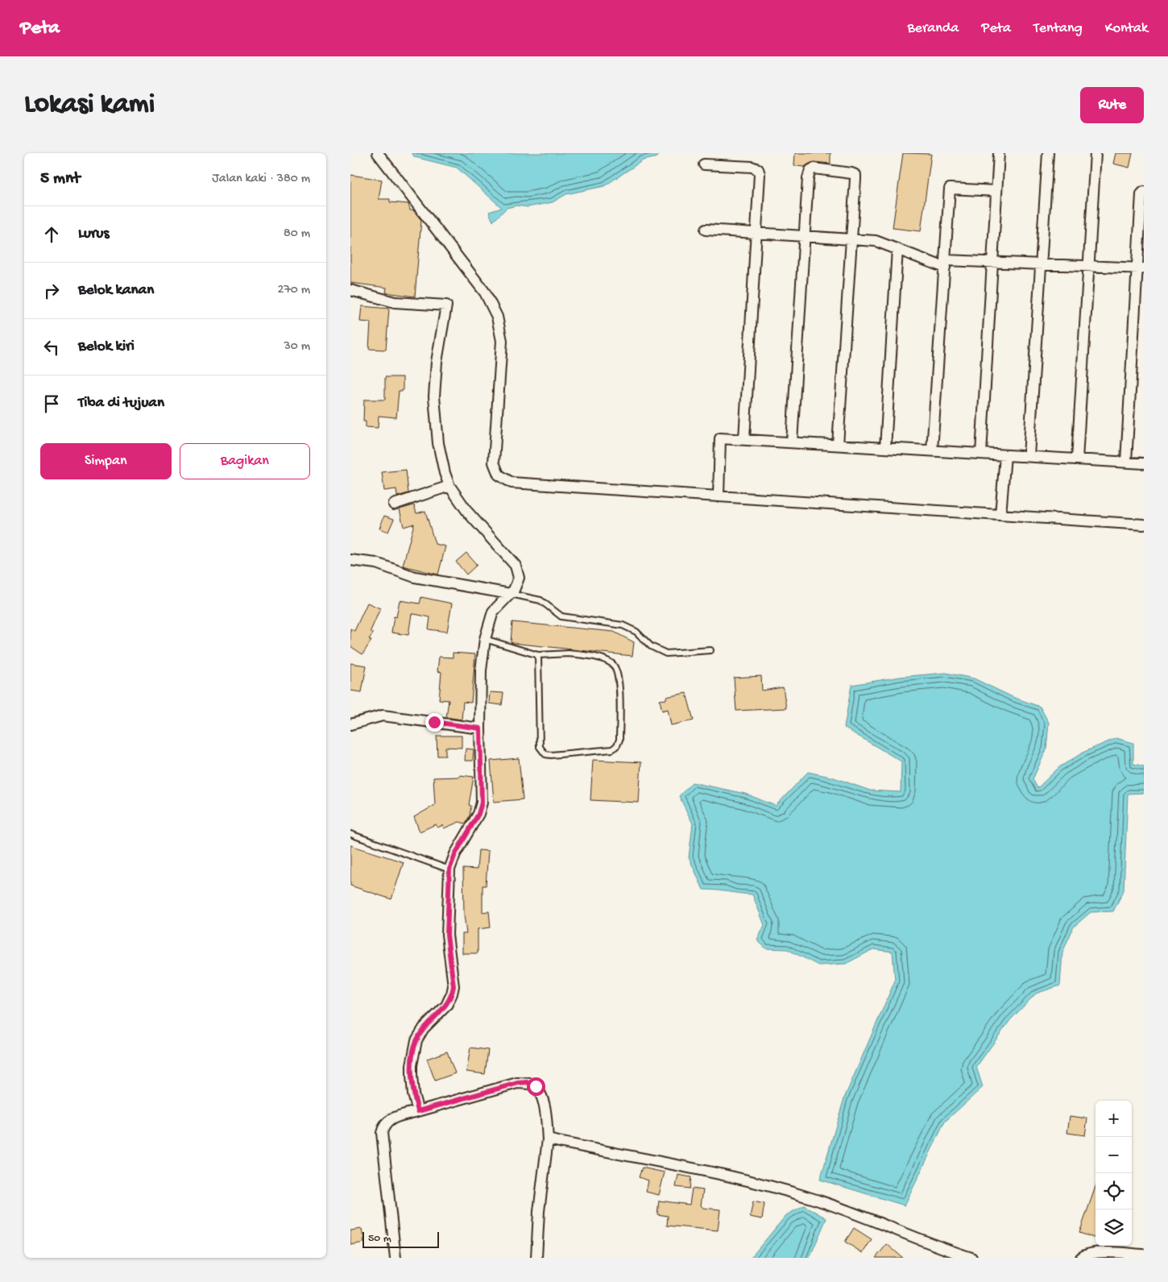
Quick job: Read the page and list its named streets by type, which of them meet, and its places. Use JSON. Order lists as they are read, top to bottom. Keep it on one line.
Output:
{"scale_bar":"50 m","page":{"header":"Peta","nav":["Beranda","Peta","Tentang","Kontak"],"buttons":["Rute",["Simpan","Bagikan"]],"title":"Lokasi kami","heading":["5 mnt","Jalan kaki · 380 m"],"list":[["Lurus","80 m"],["Belok kanan","270 m"],["Belok kiri","30 m"],"Tiba di tujuan"],"map_buttons":["+","−"],"scale":"50 m"}}
